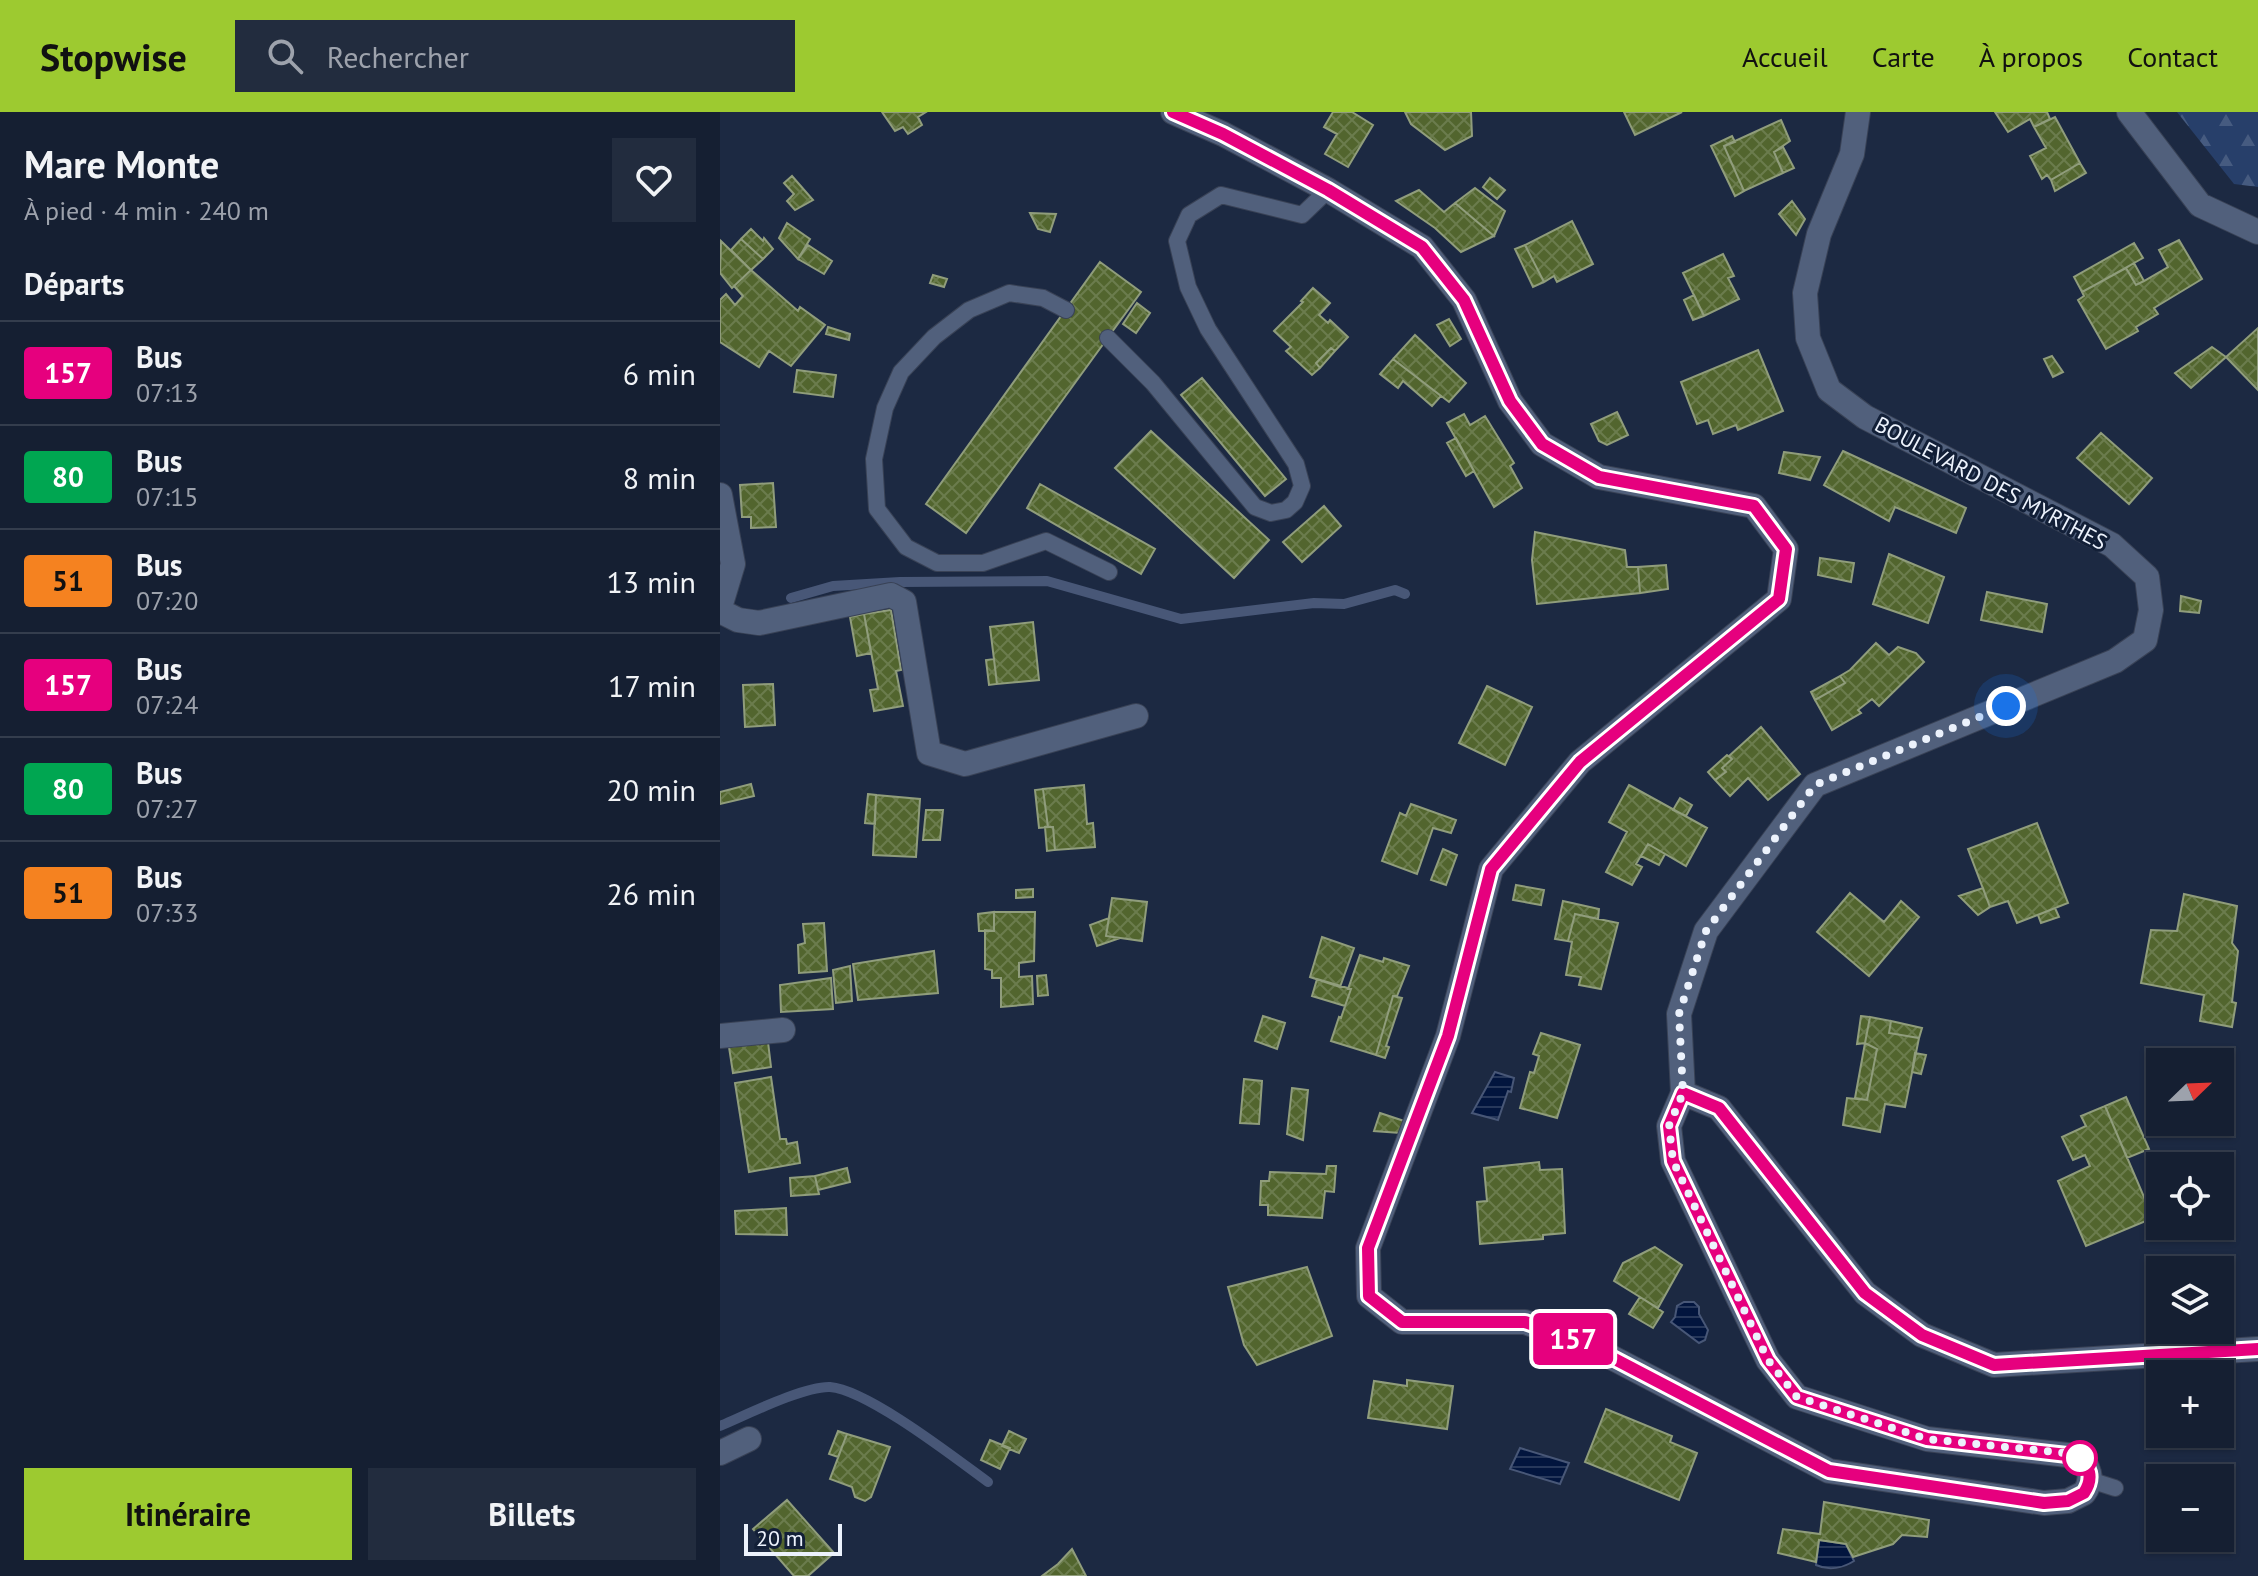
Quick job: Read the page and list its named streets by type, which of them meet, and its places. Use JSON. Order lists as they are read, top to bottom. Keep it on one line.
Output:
{"streets":{"street":["BOULEVARD DES MYRTHES"]},"lines":["bus line 157"],"scale_bar":"20 m","north":"top right","page":{"header":"Stopwise","search":"Rechercher","nav":["Accueil","Carte","À propos","Contact"],"heading":[["Mare Monte","À pied · 4 min · 240 m"],"Départs"],"on_map":"157","list":[{"mark":"157","name":"Bus","note":"07:13","value":"6 min"},{"mark":"80","name":"Bus","note":"07:15","value":"8 min"},{"mark":"51","name":"Bus","note":"07:20","value":"13 min"},{"mark":"157","name":"Bus","note":"07:24","value":"17 min"},{"mark":"80","name":"Bus","note":"07:27","value":"20 min"},{"mark":"51","name":"Bus","note":"07:33","value":"26 min"}],"map_buttons":["+","−"],"buttons":["Itinéraire","Billets"],"scale":"20 m"}}
